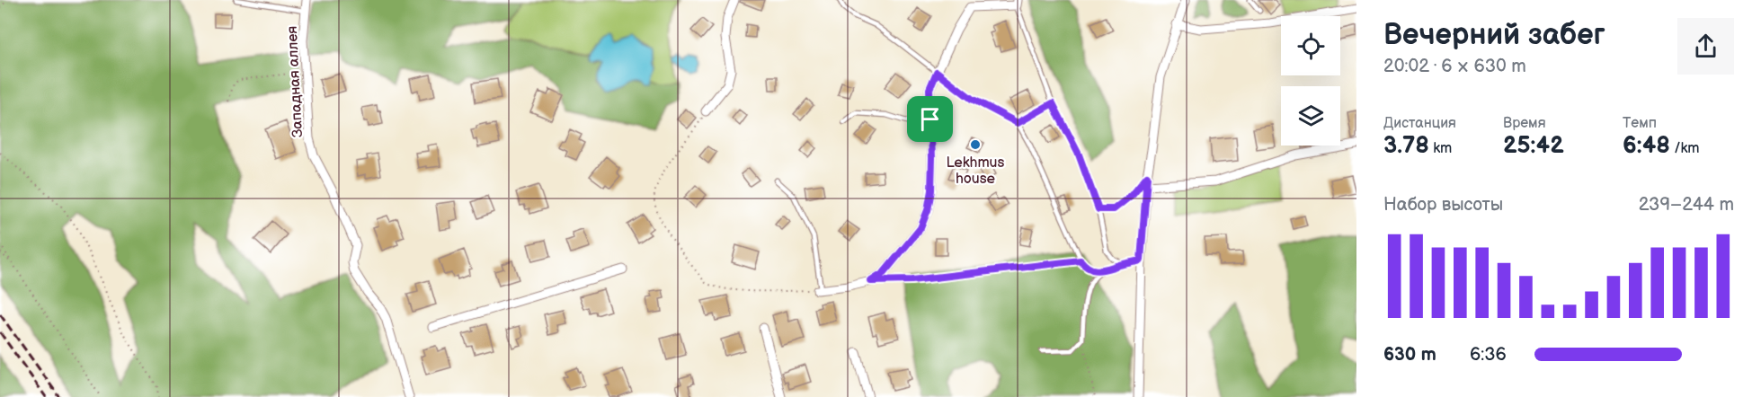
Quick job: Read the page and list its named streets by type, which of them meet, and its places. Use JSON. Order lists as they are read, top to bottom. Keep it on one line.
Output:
{"streets":{"street":["Западная аллея"]},"places":["Lekhmus house"],"page":{"heading":["Вечерний забег","20:02 · 6 × 630 m"],"stats":[["Дистанция","3.78 km"],["Время","25:42"],["Темп","6:48 /km"]],"chart":["Набор высоты","239–244 m"],"list":[{"name":"630 m","note":"6:36"}]}}
